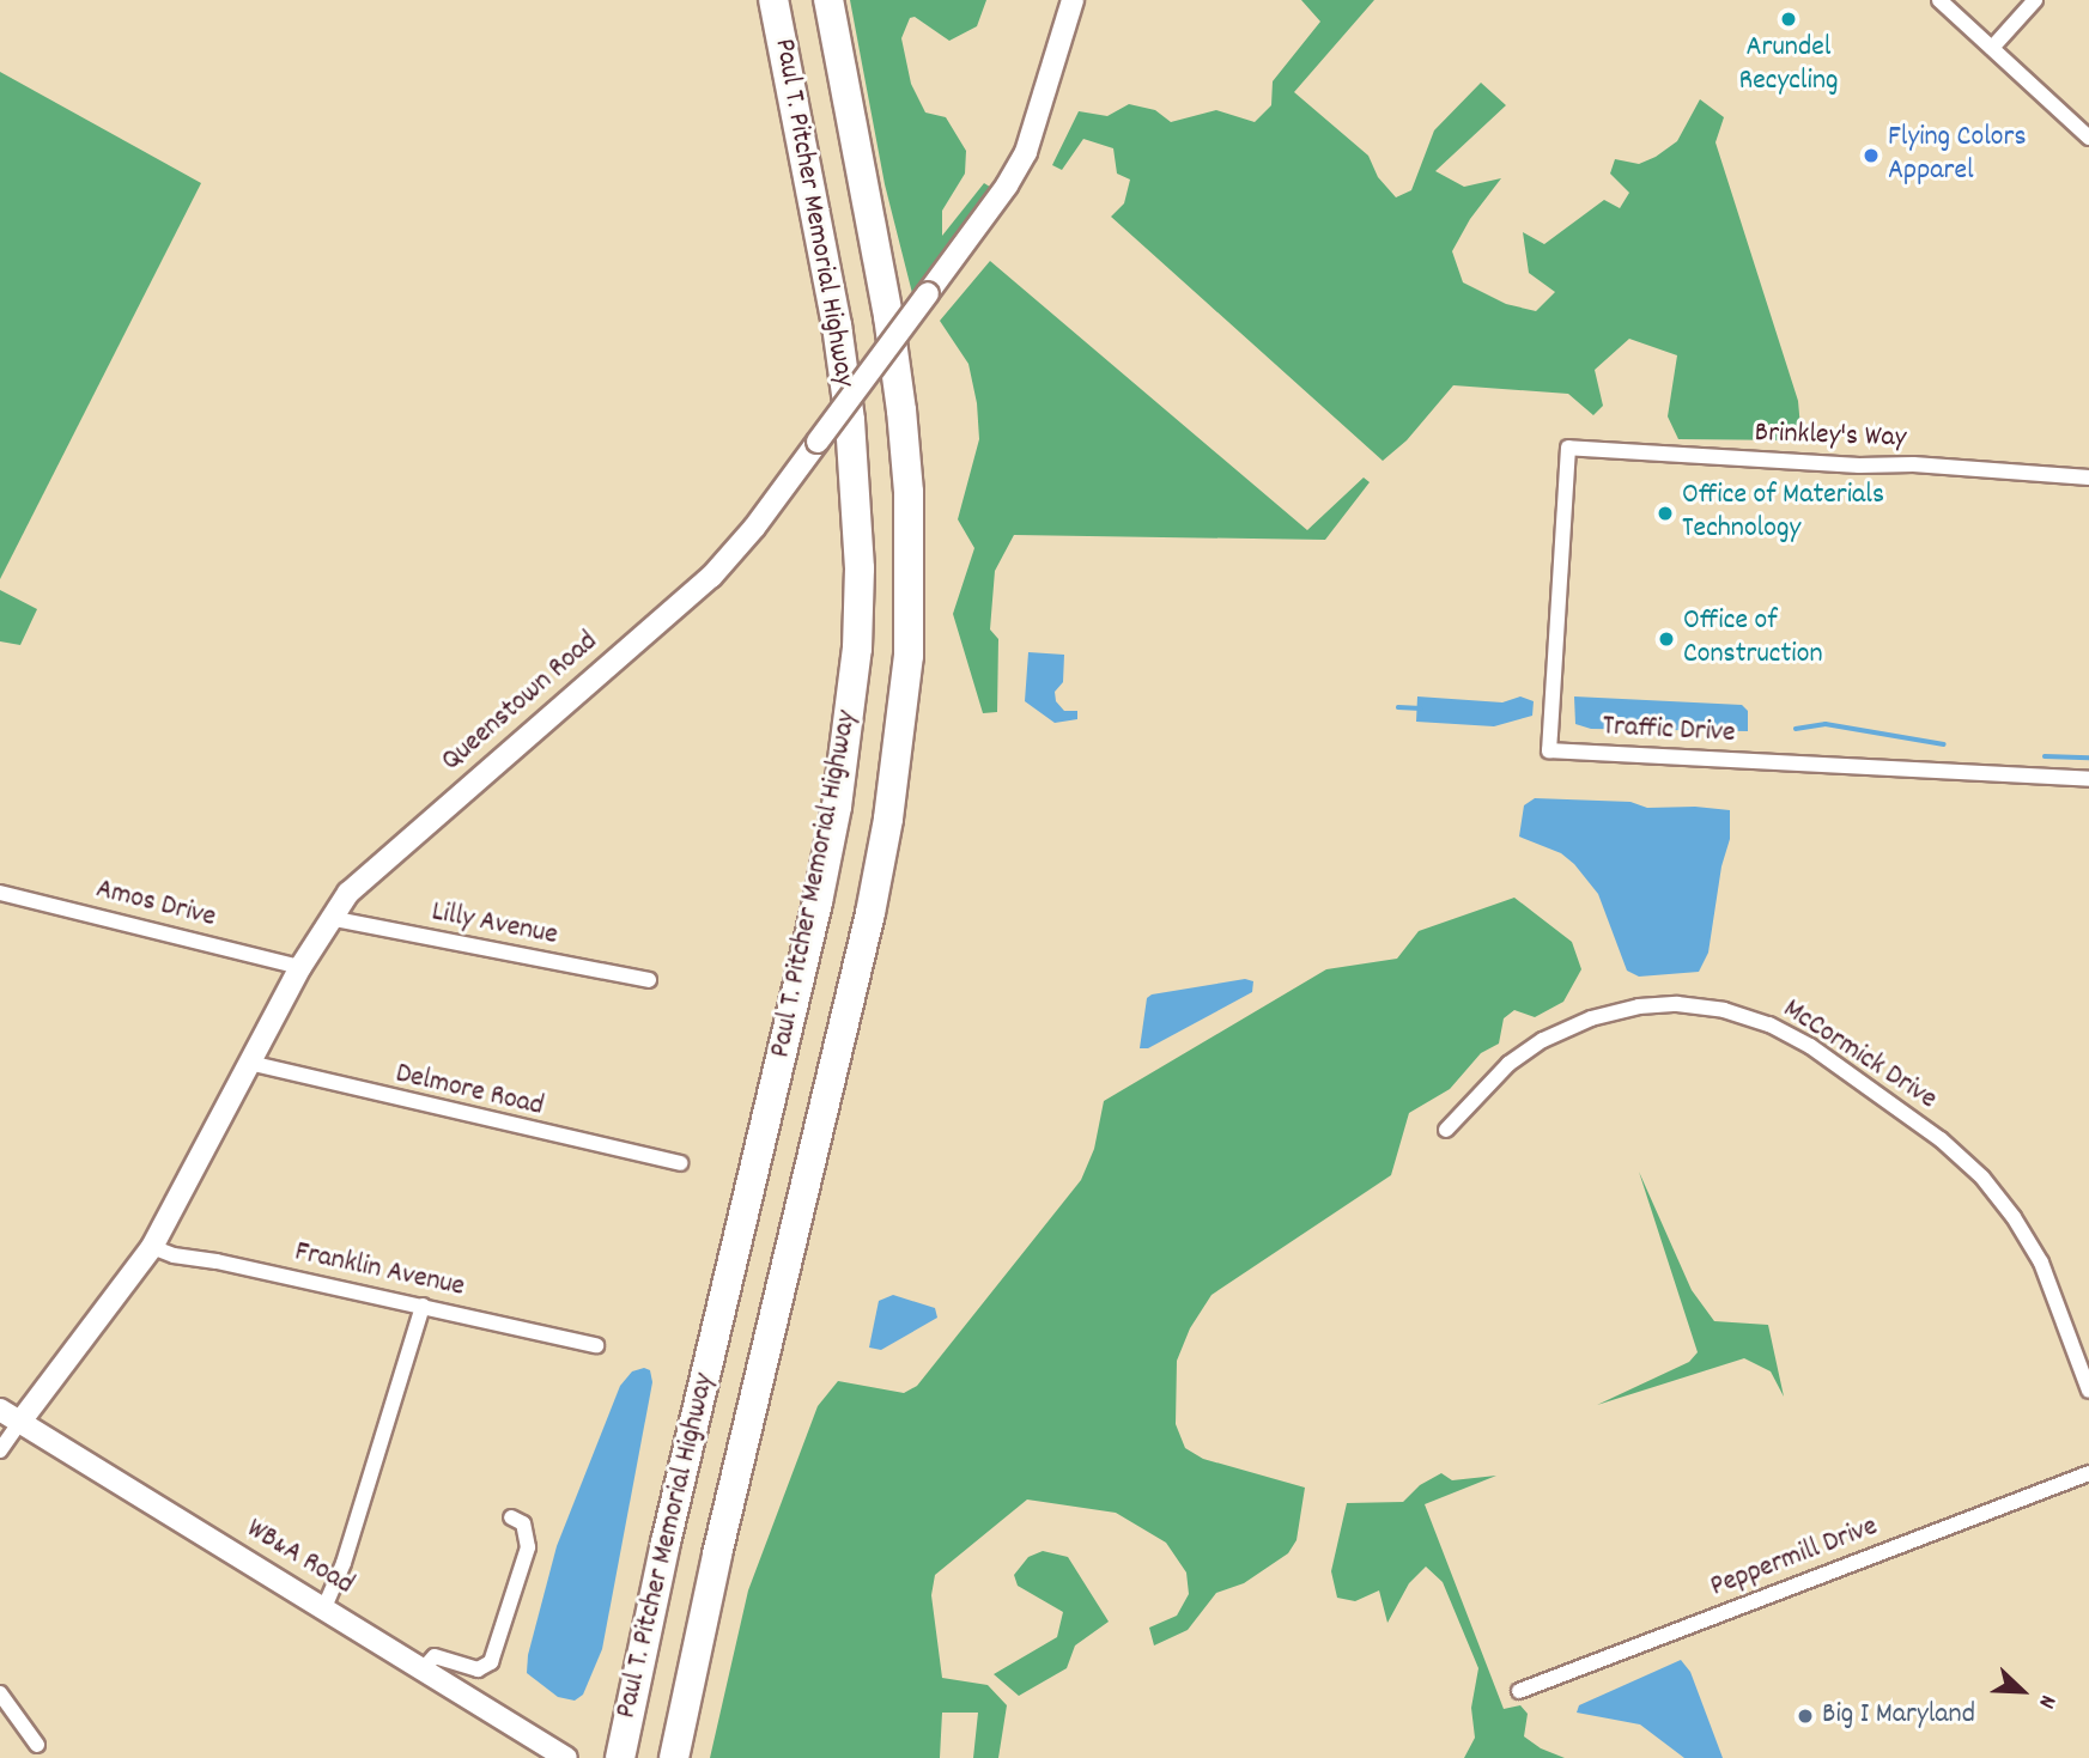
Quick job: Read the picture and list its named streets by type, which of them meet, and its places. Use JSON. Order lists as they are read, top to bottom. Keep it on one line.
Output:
{"streets":{"highway":["Paul T. Pitcher Memorial Highway"],"street":["Brinkley's Way","Queenstown Road","Traffic Drive","Amos Drive","Lilly Avenue","McCormick Drive","Delmore Road","Franklin Avenue","WB&A Road","Peppermill Drive"]},"crossings":[["Brinkley's Way","Traffic Drive"],["Queenstown Road","Amos Drive"],["Queenstown Road","Lilly Avenue"],["Queenstown Road","Delmore Road"],["Queenstown Road","Franklin Avenue"],["Queenstown Road","WB&A Road"]],"places":["Arundel Recycling","Flying Colors Apparel","Office of Materials Technology","Office of Construction","Big I Maryland"],"north":"bottom right"}
